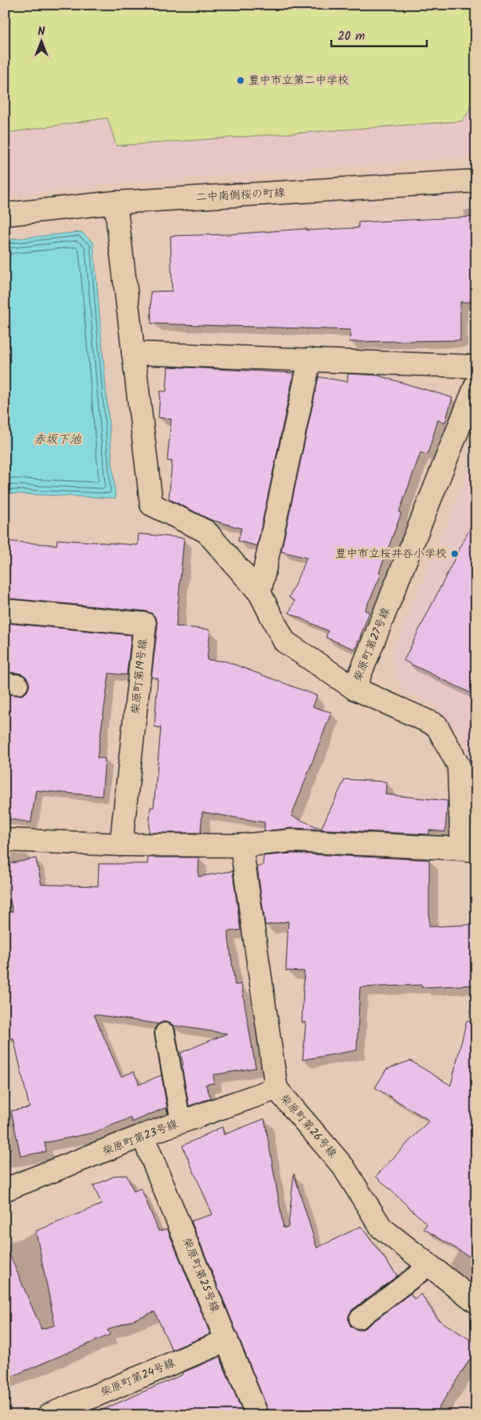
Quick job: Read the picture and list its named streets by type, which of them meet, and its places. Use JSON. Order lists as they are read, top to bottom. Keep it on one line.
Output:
{"streets":{"street":["二中南側桜の町線","柴原町第27号線","柴原町第19号線","柴原町第26号線","柴原町第23号線","柴原町第25号線","柴原町第24号線"]},"crossings":[["柴原町第26号線","柴原町第23号線"],["柴原町第23号線","柴原町第25号線"],["柴原町第25号線","柴原町第24号線"]],"water":["赤坂下池"],"places":["豊中市立第二中学校","豊中市立桜井谷小学校"],"scale_bar":"20 m","north":"top"}
